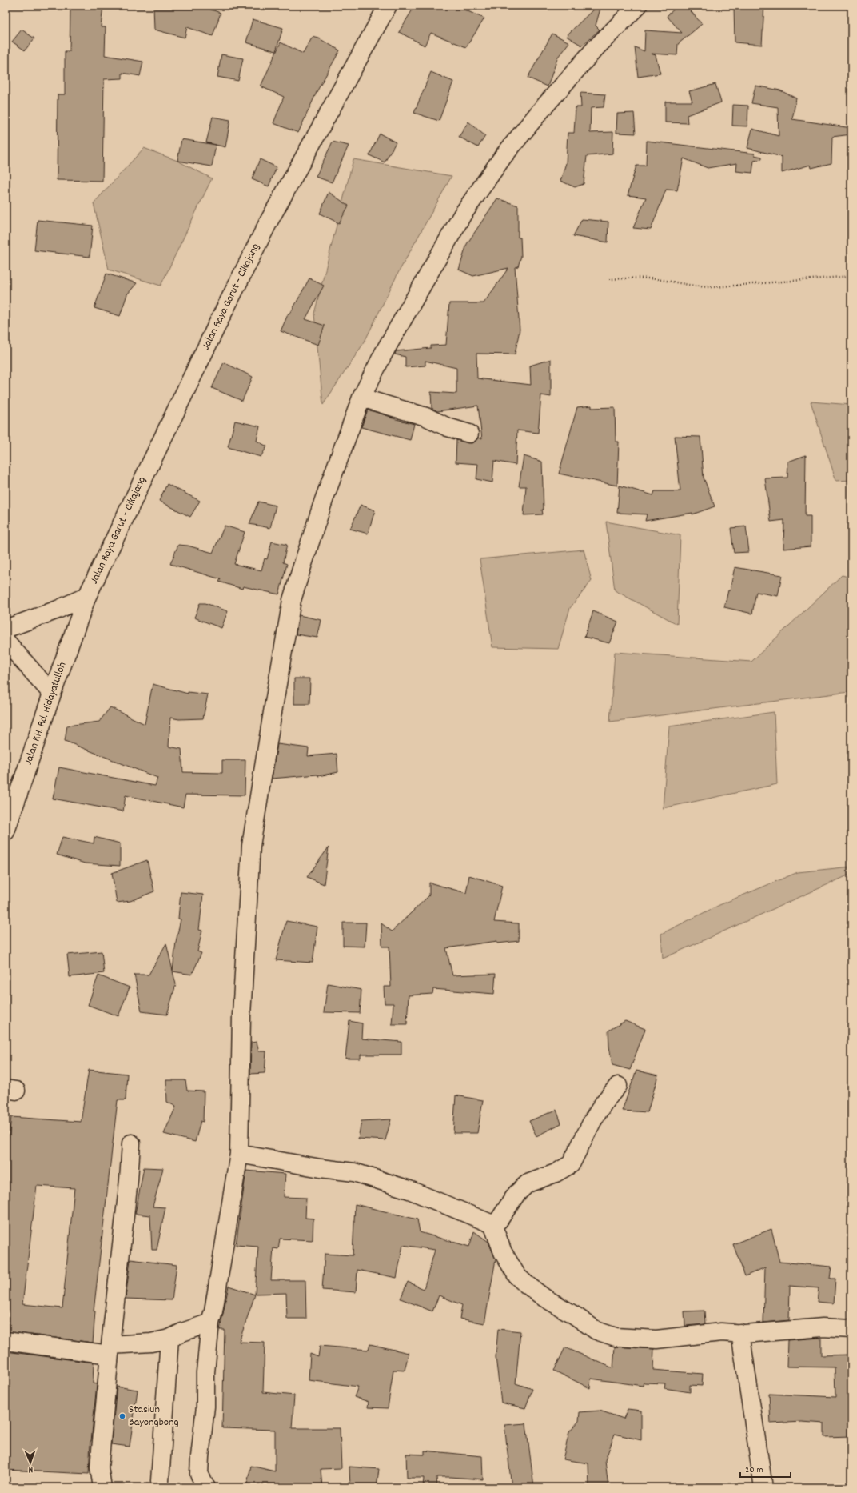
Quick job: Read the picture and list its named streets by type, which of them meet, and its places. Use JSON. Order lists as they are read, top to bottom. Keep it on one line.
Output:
{"streets":{"street":["Jalan Raya Garut - Cikajang","Jalan KH. Rd. Hidayatulloh"]},"crossings":[["Jalan Raya Garut - Cikajang","Jalan KH. Rd. Hidayatulloh"]],"places":["Stasiun Bayongbong"],"scale_bar":"20 m","north":"bottom"}
